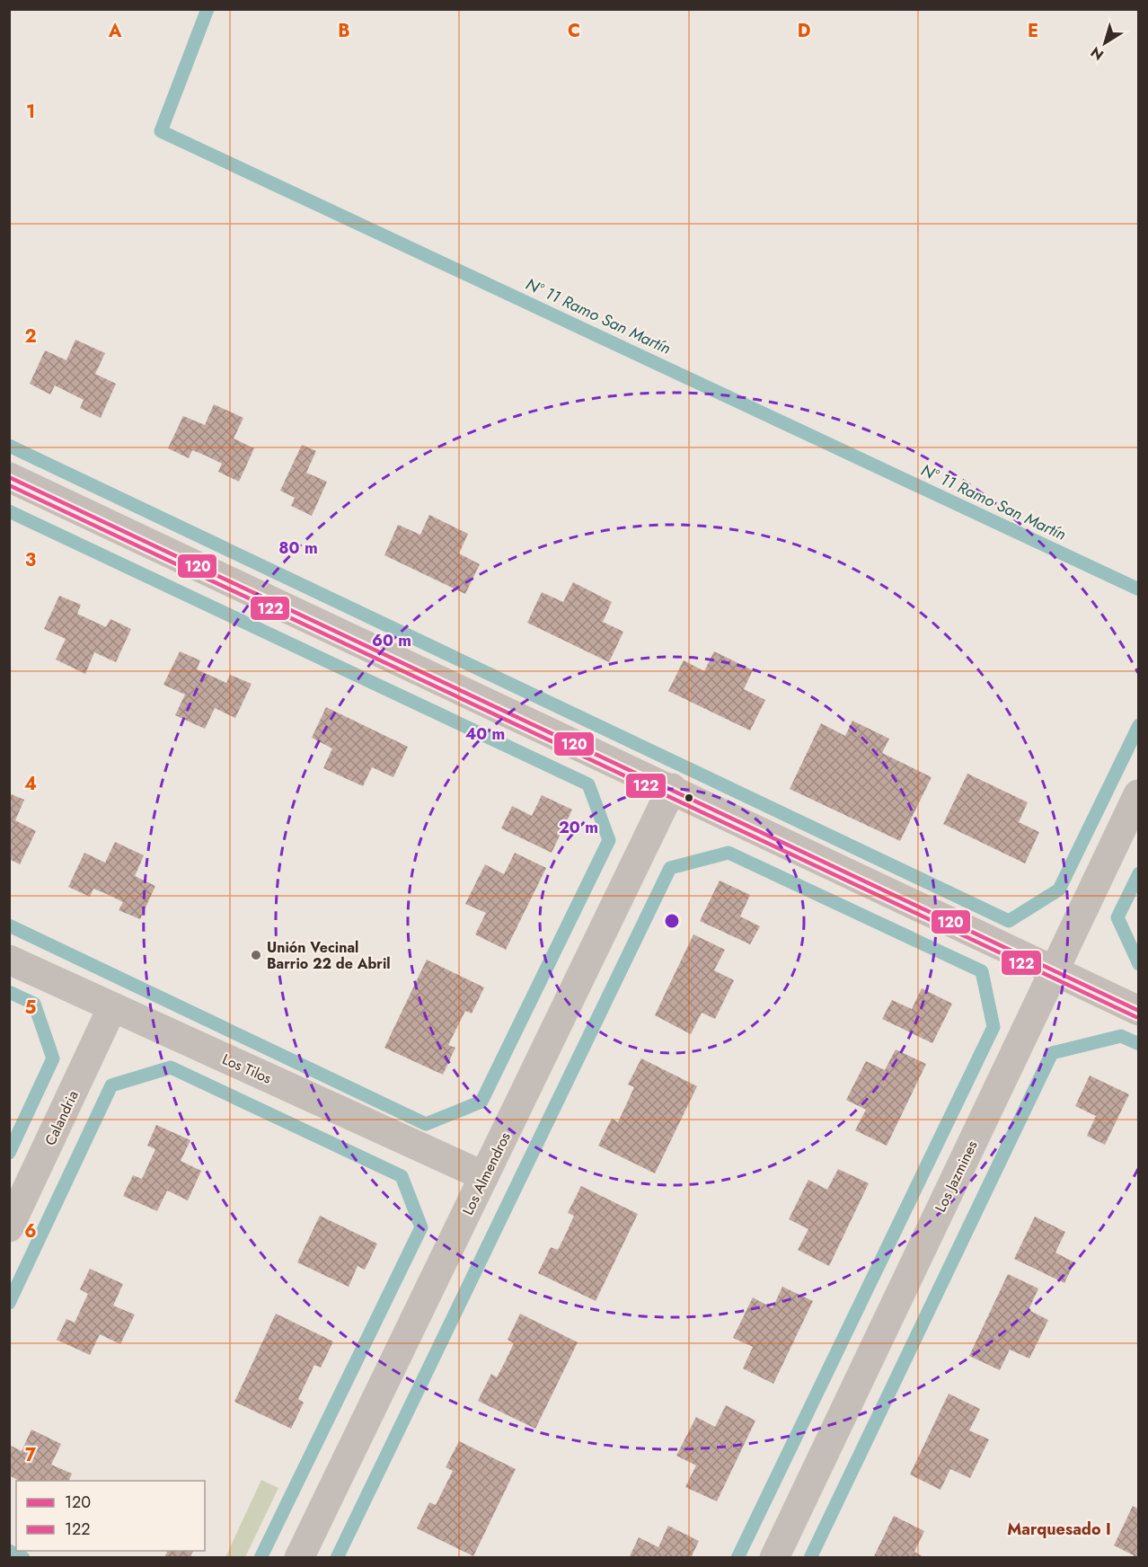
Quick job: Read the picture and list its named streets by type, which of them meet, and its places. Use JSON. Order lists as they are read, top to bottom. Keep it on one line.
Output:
{"streets":{"street":["Los Tilos","Calandria","Los Almendros","Los Jazmines"]},"crossings":[["Los Tilos","Calandria"],["Los Tilos","Los Almendros"]],"districts":["Marquesado I"],"water":["Nº 11 Ramo San Martín"],"places":["Unión Vecinal Barrio 22 de Abril"],"lines":["transit line 120","transit line 122"],"legend":["120","122"],"north":"bottom left","grid":{"columns":["A","B","C","D","E"],"rows":["1","2","3","4","5","6","7"]},"rings":["80 m","60 m","40 m","20 m"]}
